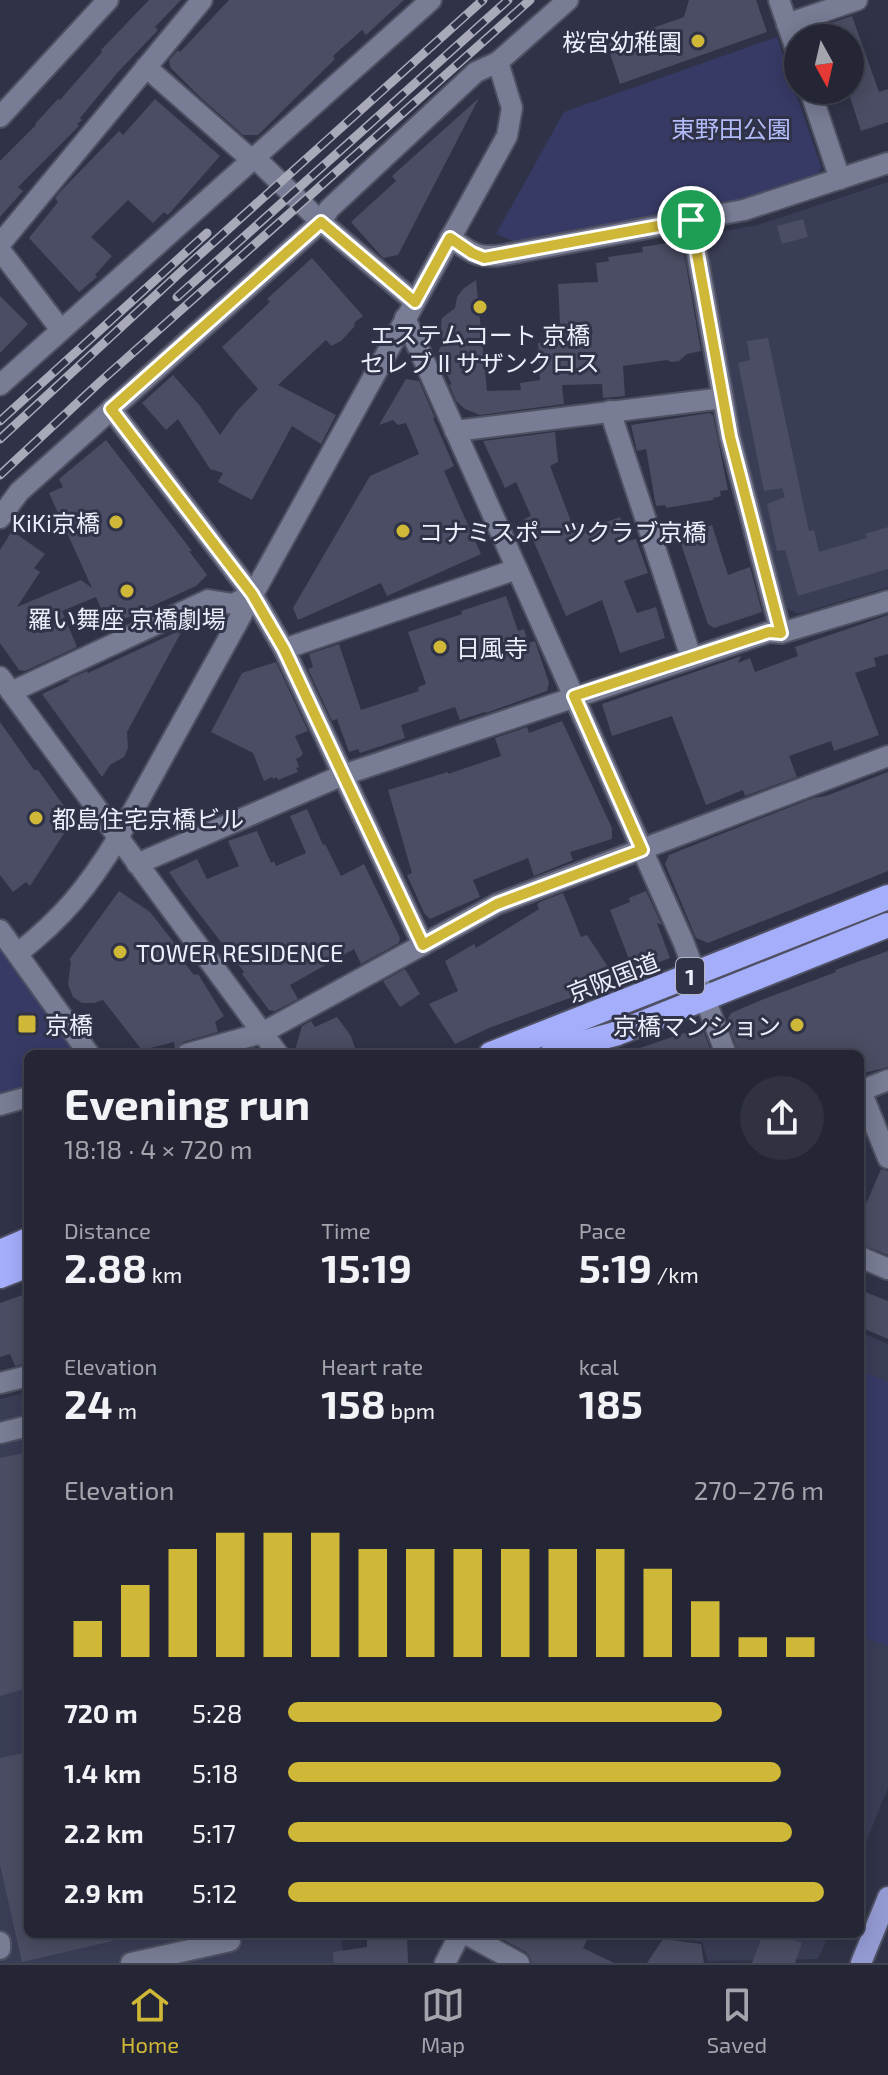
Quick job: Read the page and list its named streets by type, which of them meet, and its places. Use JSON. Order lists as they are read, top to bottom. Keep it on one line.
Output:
{"streets":{"highway":["1","京阪国道"]},"parks":["東野田公園"],"places":{"other":["桜宮幼稚園","エステムコート 京橋 セレブ II サザンクロス","KiKi京橋","コナミスポーツクラブ京橋","羅い舞座 京橋劇場","日風寺","都島住宅京橋ビル","TOWER RESIDENCE","京橋マンション"],"transit":["京橋"]},"north":"bottom","page":{"heading":["Evening run","18:18 · 4 × 720 m"],"stats":[["Distance","2.88 km"],["Time","15:19"],["Pace","5:19 /km"],["Elevation","24 m"],["Heart rate","158 bpm"],["kcal","185"]],"chart":["Elevation","270–276 m"],"list":[{"name":"720 m","note":"5:28"},{"name":"1.4 km","note":"5:18"},{"name":"2.2 km","note":"5:17"},{"name":"2.9 km","note":"5:12"}],"tabs":["Home","Map","Saved"]}}
